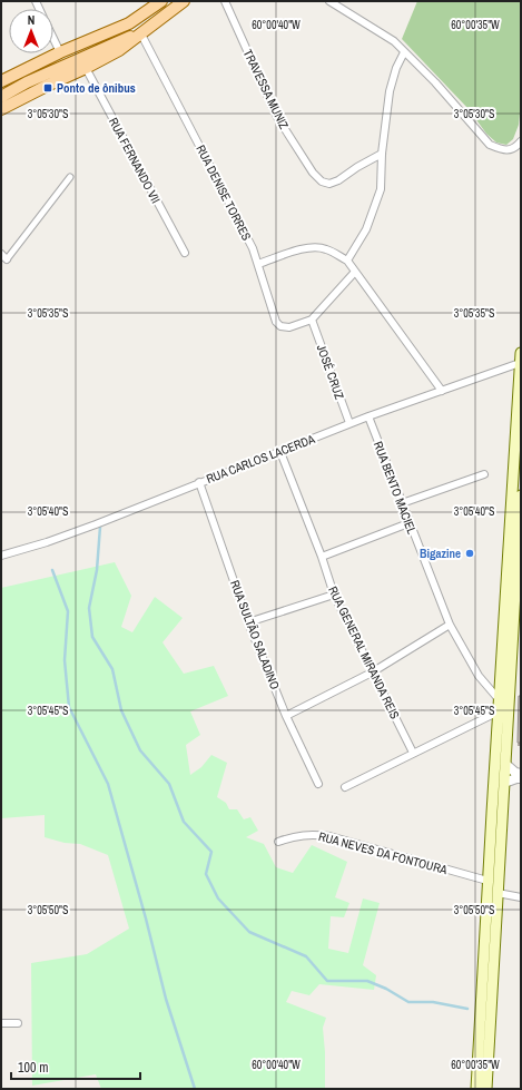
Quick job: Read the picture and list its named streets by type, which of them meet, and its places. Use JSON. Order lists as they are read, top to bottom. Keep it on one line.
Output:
{"streets":{"street":["TRAVESSA MUNIZ","RUA FERNANDO VII","RUA DENISE TORRES","JOSÉ CRUZ","RUA CARLOS LACERDA","RUA BENTO MACIEL","RUA SULTÃO SALADINO","RUA GENERAL MIRANDA REIS","RUA NEVES DA FONTOURA"]},"crossings":[["RUA DENISE TORRES","JOSÉ CRUZ"],["JOSÉ CRUZ","RUA CARLOS LACERDA"],["RUA CARLOS LACERDA","RUA BENTO MACIEL"],["RUA CARLOS LACERDA","RUA SULTÃO SALADINO"],["RUA CARLOS LACERDA","RUA GENERAL MIRANDA REIS"]],"places":{"transit":["Ponto de ônibus"],"other":["Bigazine"]},"scale_bar":"100 m","north":"top","coordinates":["60°00'40\"W","60°00'35\"W","3°05'30\"S","3°05'35\"S","3°05'40\"S","3°05'45\"S","3°05'50\"S"]}
